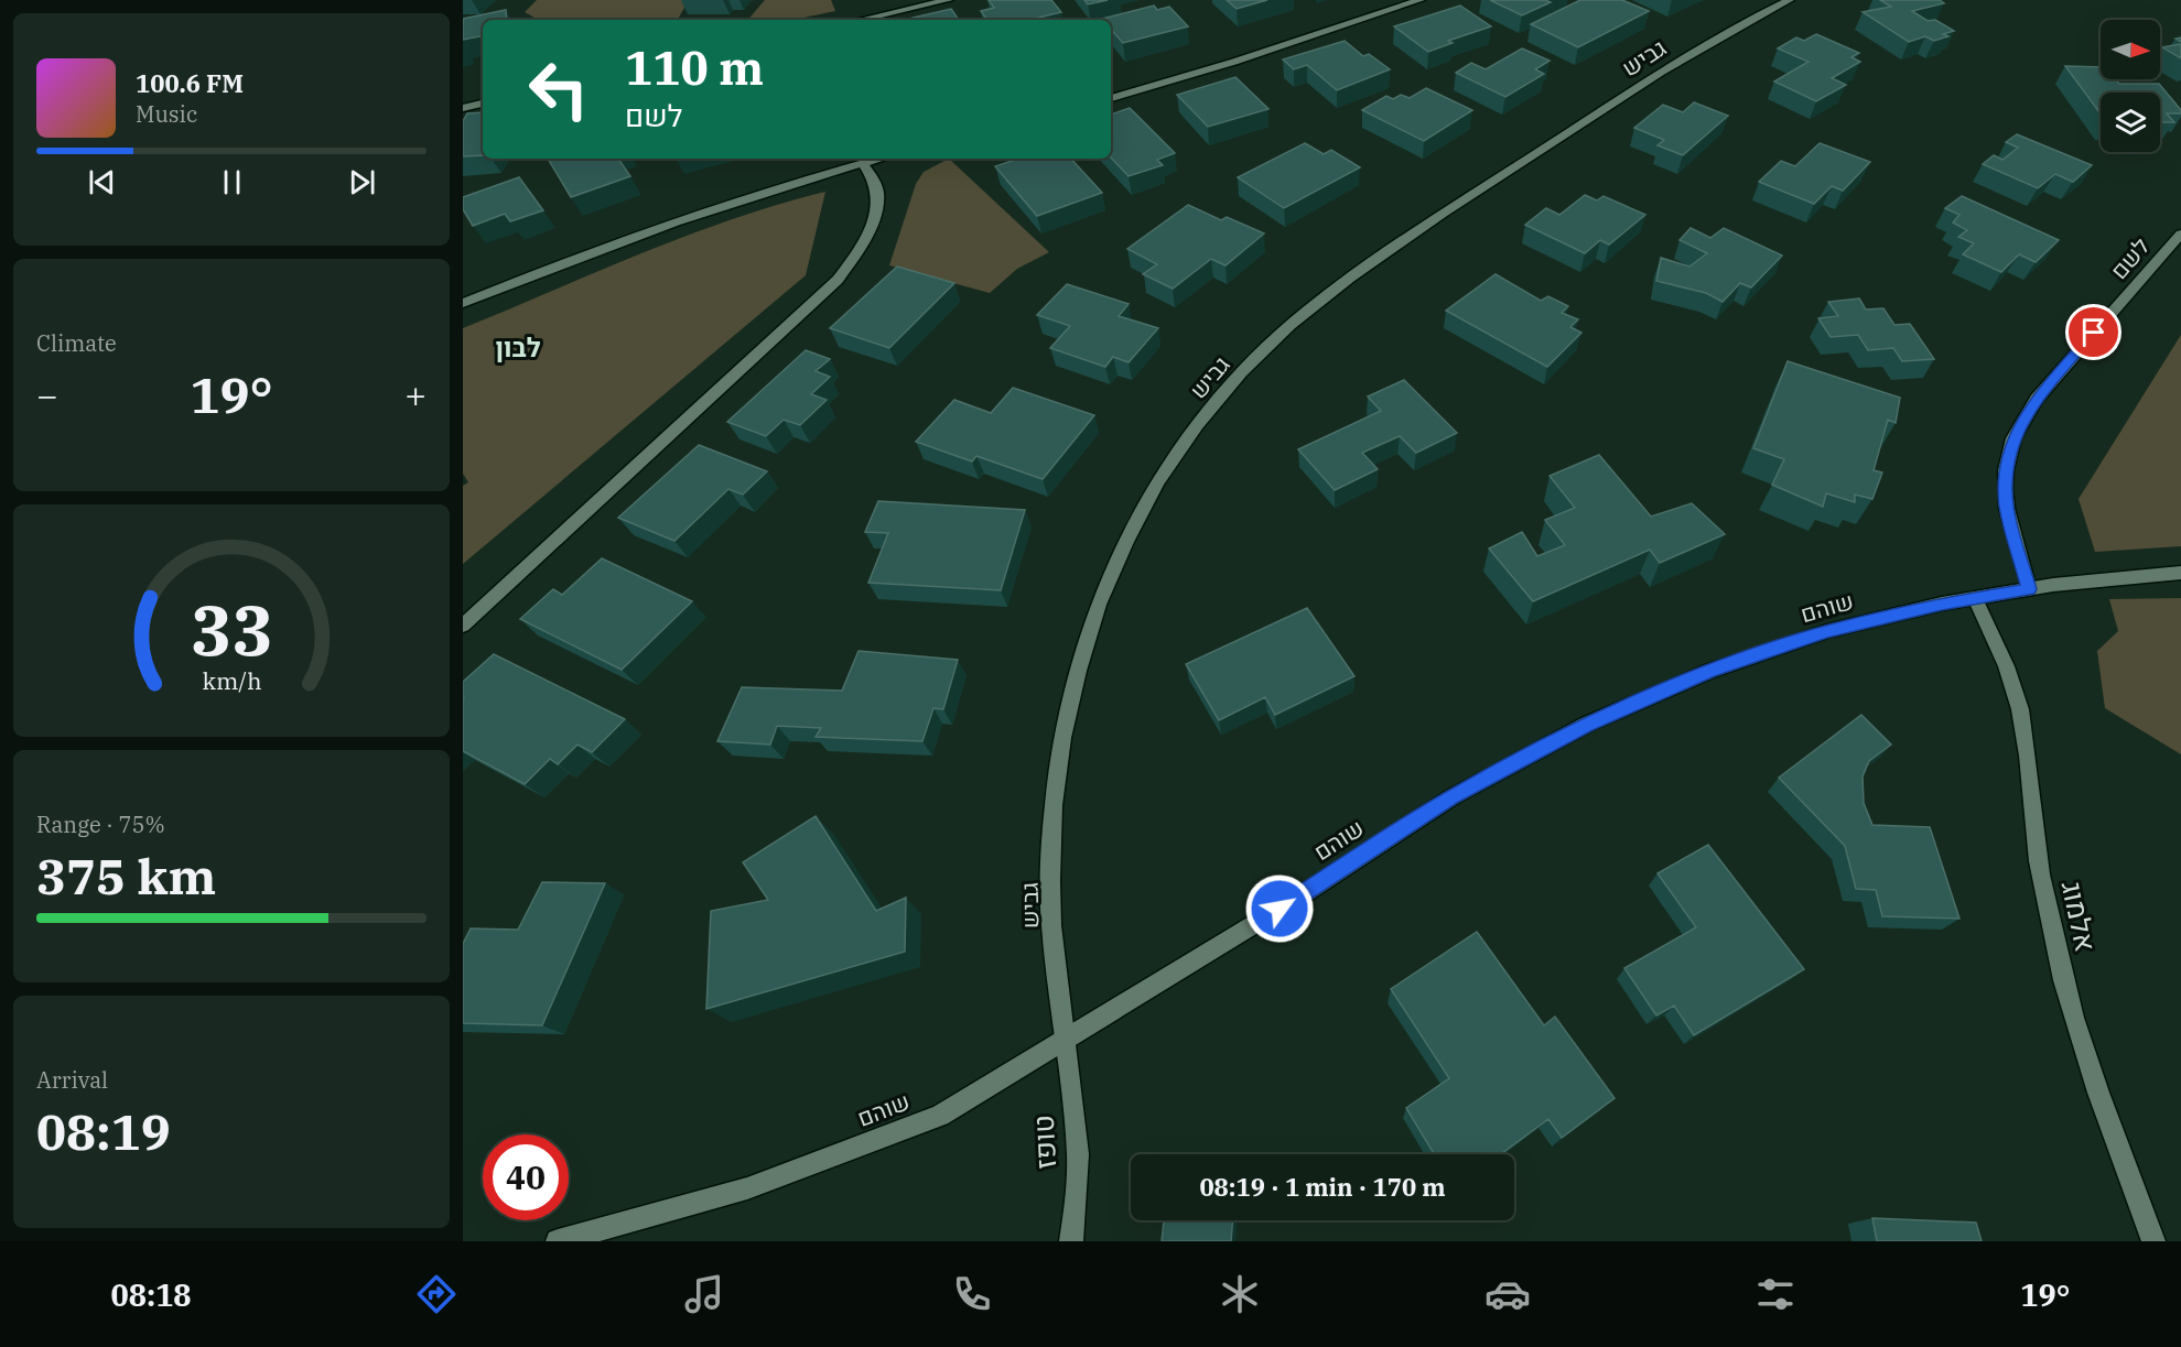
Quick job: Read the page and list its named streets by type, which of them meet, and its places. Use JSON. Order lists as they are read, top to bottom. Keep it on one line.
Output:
{"streets":{"street":["גביש","לשם","שוהם","אלמוג","טופז"]},"crossings":[["גביש","שוהם"],["גביש","טופז"],["לשם","שוהם"],["שוהם","אלמוג"],["שוהם","טופז"]],"districts":["לבון"],"north":"right","page":{"turn":["110 m","לשם"],"song":["100.6 FM","Music"],"tile":["Climate",["Range · 75%","375 km"],["Arrival","08:19"]],"heat":["−","19°","+"],"limit":"40","trip":"08:19 · 1 min · 170 m","tabs":["08:18","19°"],"gauge":["33","km/h"]}}
